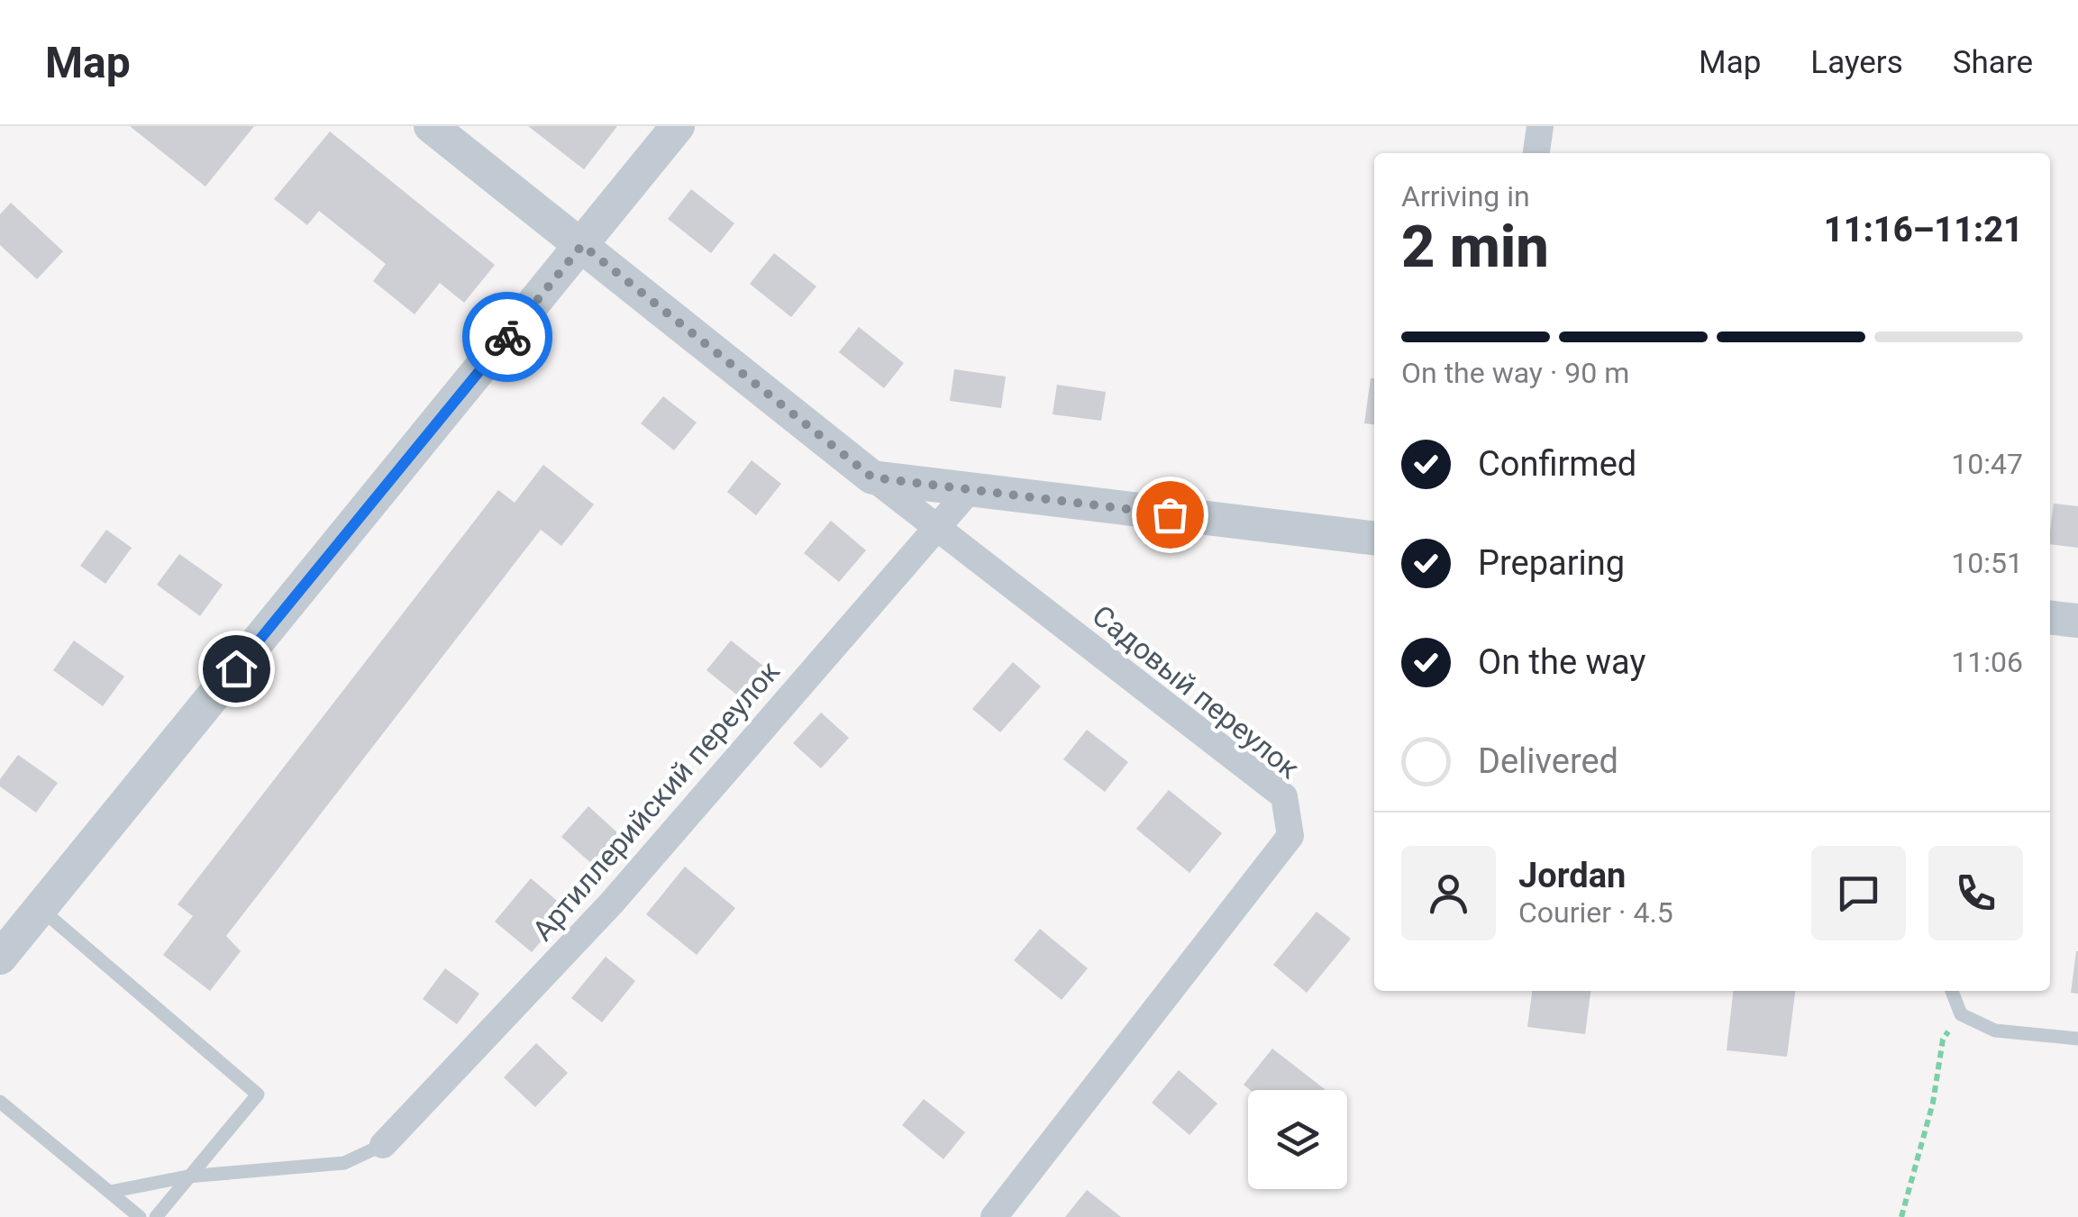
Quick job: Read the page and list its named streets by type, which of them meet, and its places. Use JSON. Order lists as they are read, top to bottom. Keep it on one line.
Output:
{"streets":{"street":["Садовый переулок","Артиллерийский переулок"]},"crossings":[["Садовый переулок","Артиллерийский переулок"]],"page":{"header":"Map","nav":["Map","Layers","Share"],"heading":["2 min","Arriving in","11:16–11:21"],"panel":["Jordan","Courier · 4.5"],"bar":"On the way · 90 m","list":[["Confirmed","10:47"],["Preparing","10:51"],["On the way","11:06"],"Delivered"]}}
